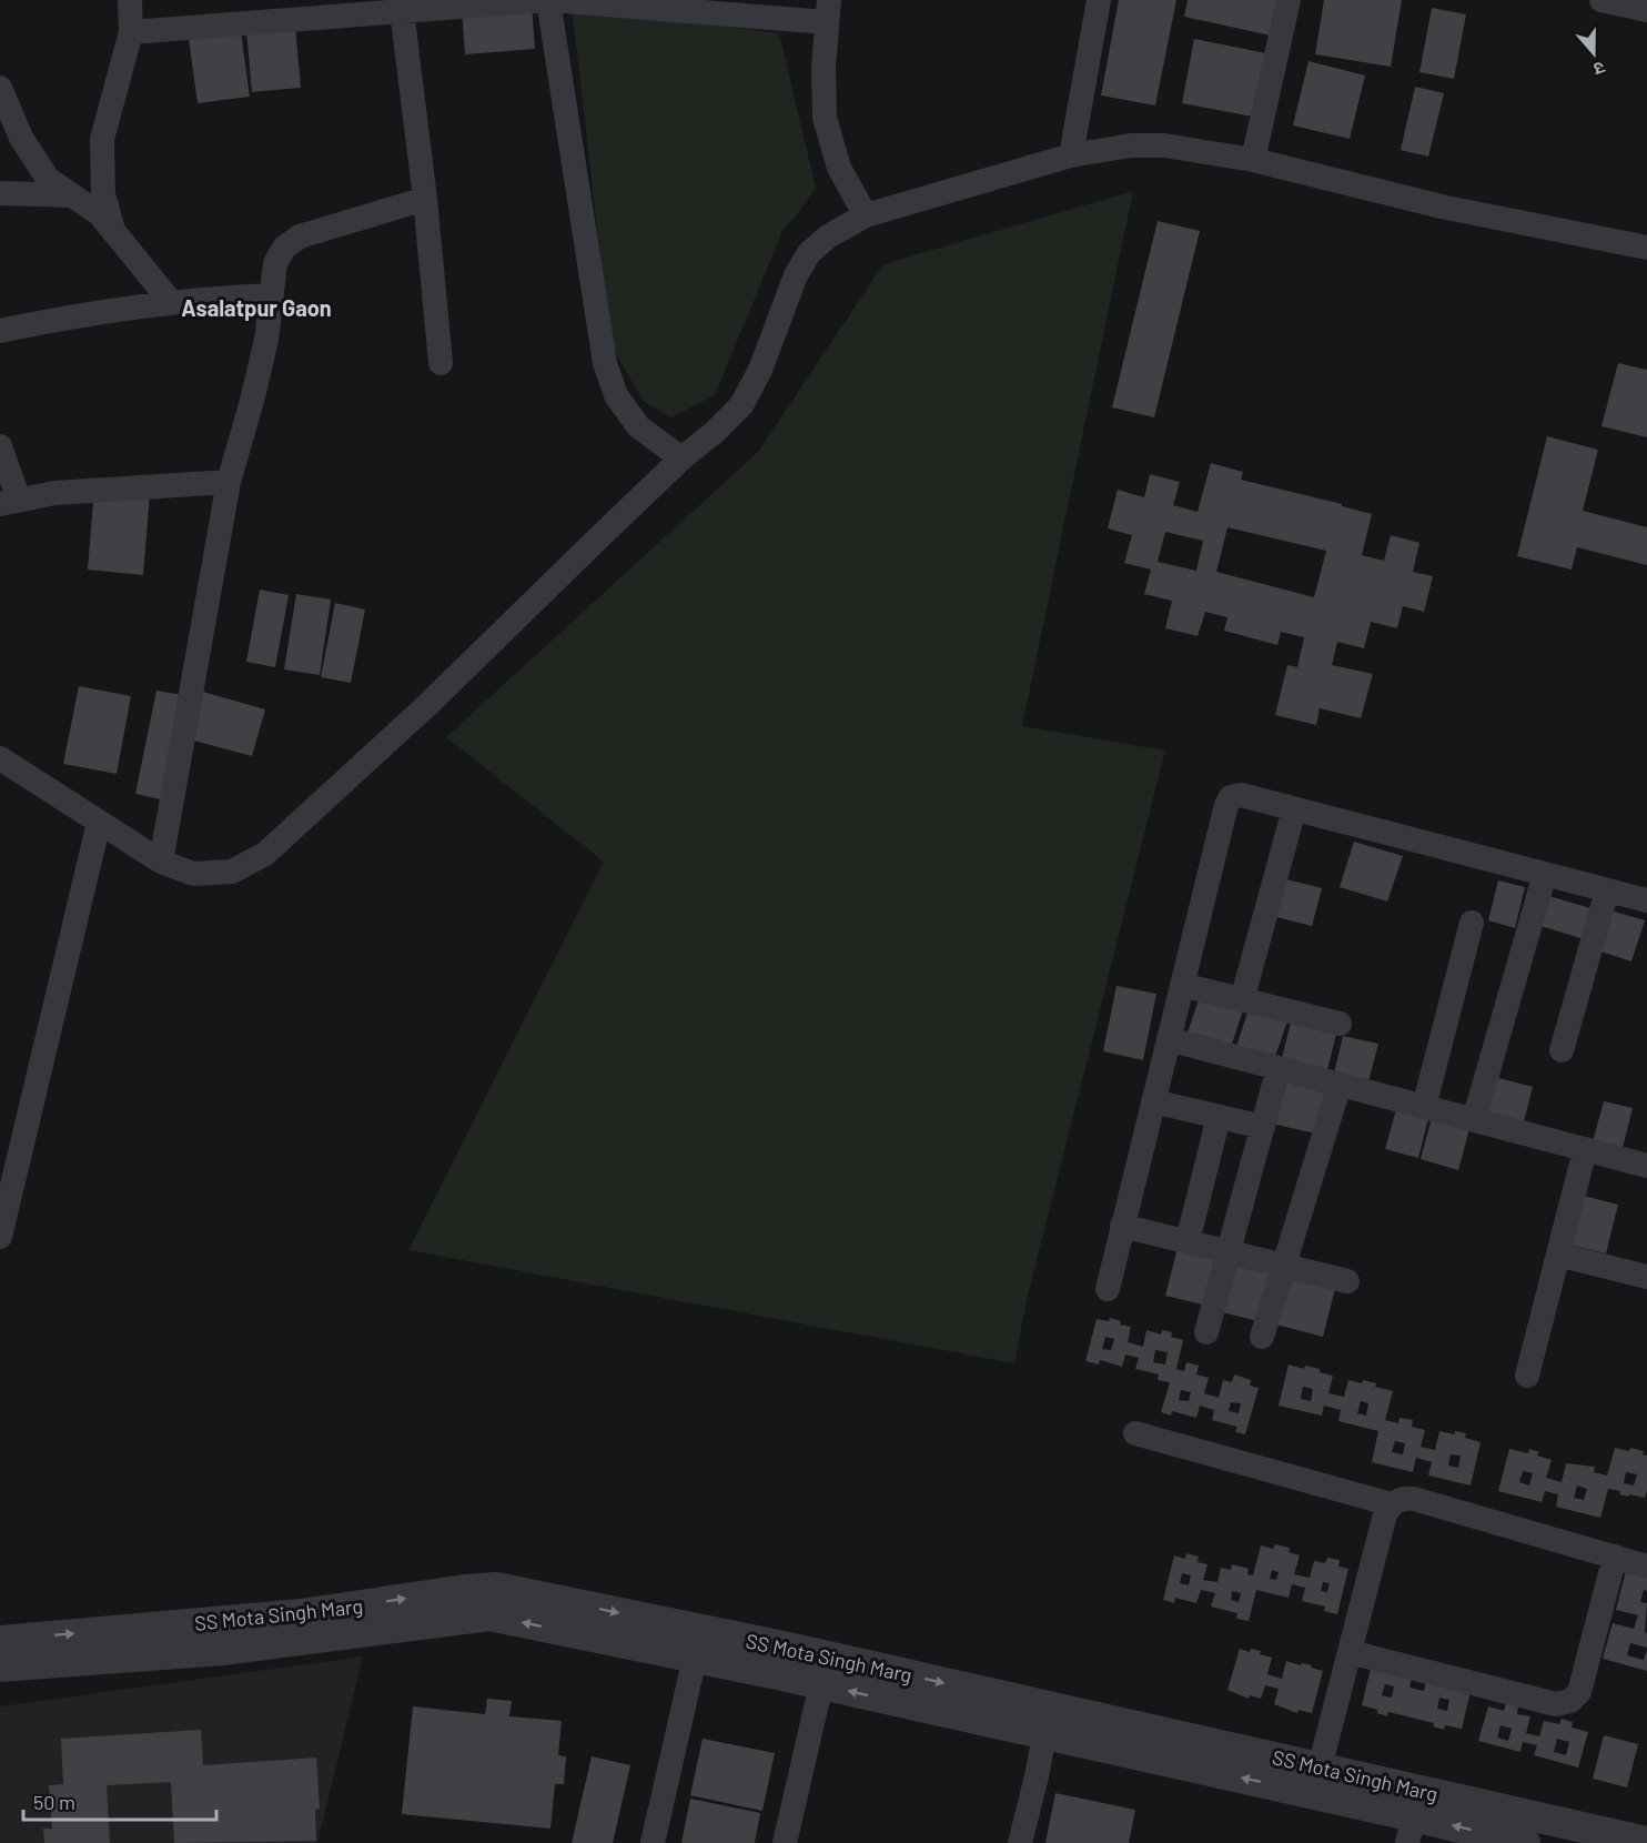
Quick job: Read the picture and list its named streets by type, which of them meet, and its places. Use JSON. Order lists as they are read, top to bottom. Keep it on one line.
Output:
{"streets":{"street":["SS Mota Singh Marg"]},"districts":["Asalatpur Gaon"],"scale_bar":"50 m","north":"bottom"}
